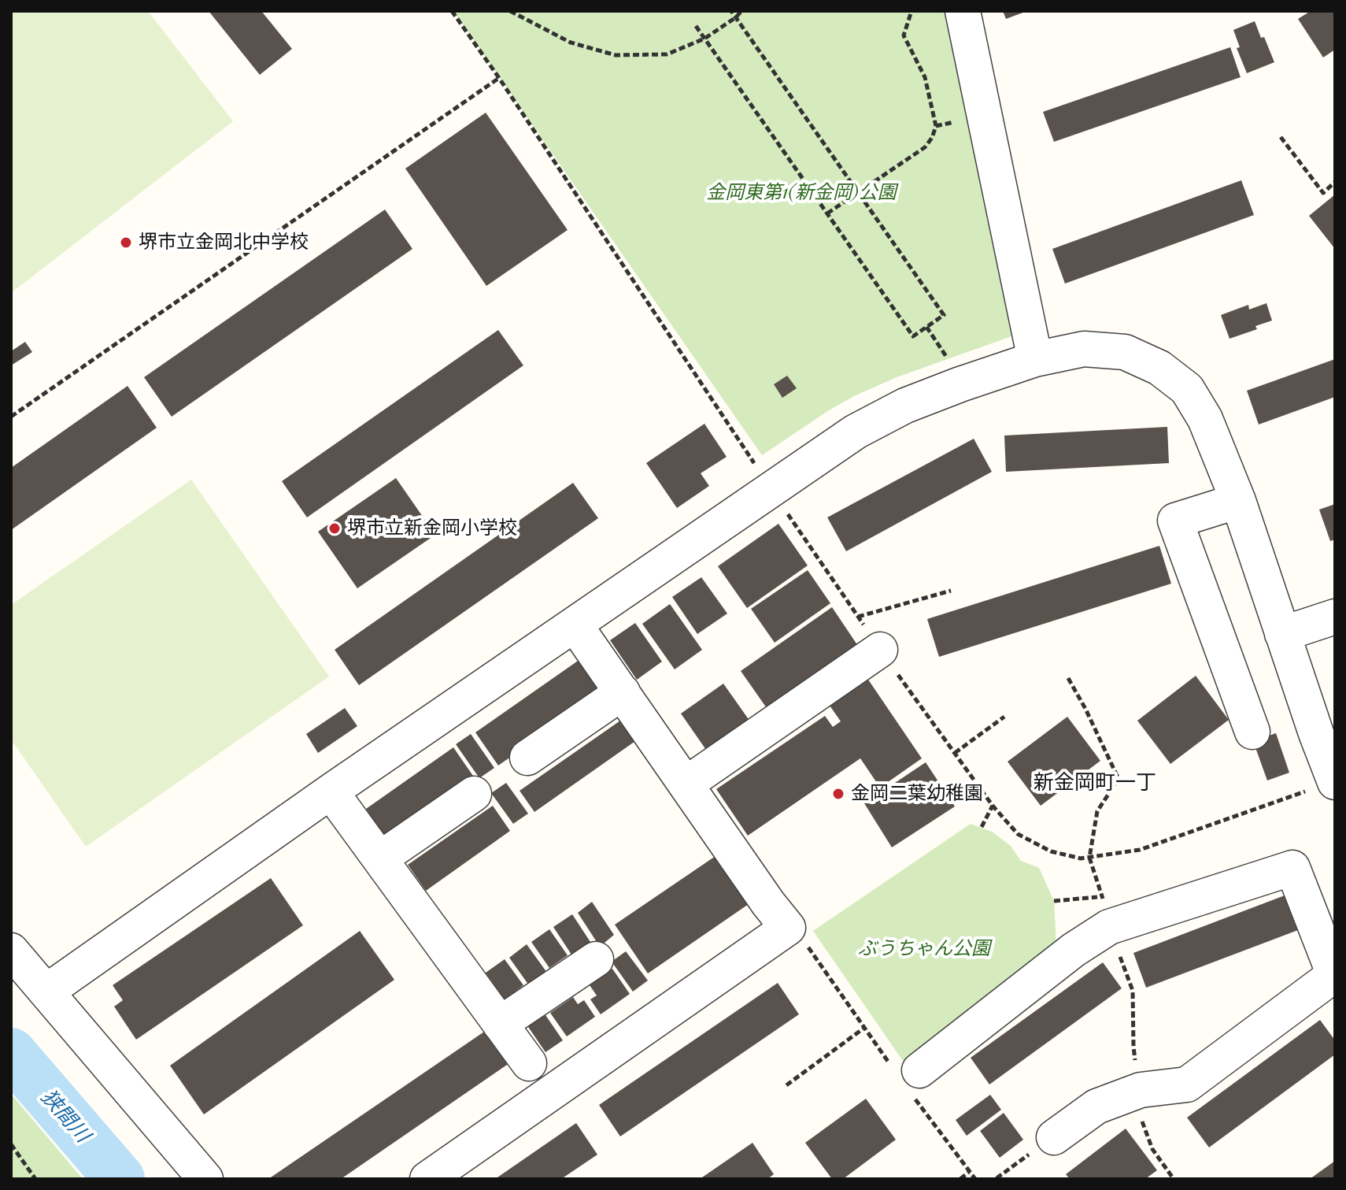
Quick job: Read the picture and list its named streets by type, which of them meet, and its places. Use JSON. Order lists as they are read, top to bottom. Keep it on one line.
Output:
{"districts":["新金岡町一丁"],"water":["狭間川"],"parks":["金岡東第1(新金岡)公園","ぶうちゃん公園"],"places":["堺市立金岡北中学校","堺市立新金岡小学校","金岡二葉幼稚園"]}
